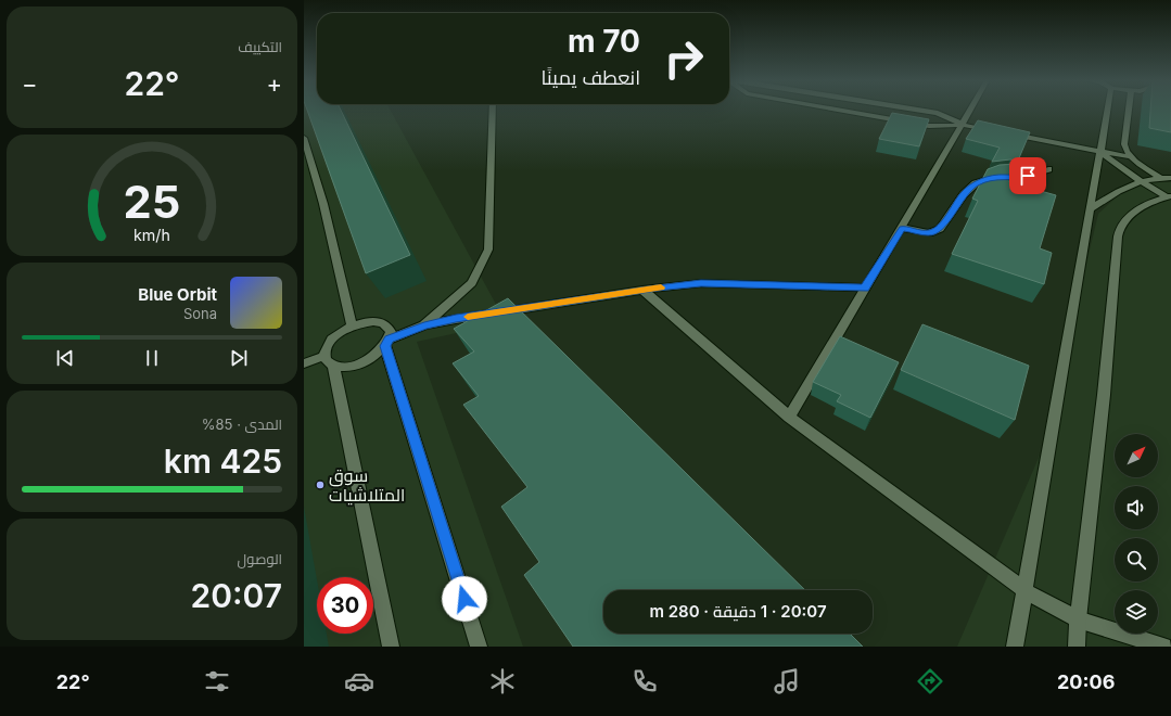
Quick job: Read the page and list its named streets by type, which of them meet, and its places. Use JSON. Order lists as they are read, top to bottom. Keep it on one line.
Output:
{"places":["سوق المتلاشيات"],"north":"top right","page":{"tile":["التكييف",["المدى · 85%","425 km"],["الوصول","20:07"]],"turn":["70 m","انعطف يمينًا"],"heat":["−","22°","+"],"song":["Blue Orbit","Sona"],"limit":"30","trip":"20:07 · 1 دقيقة · 280 m","tabs":["20:06","22°"],"gauge":["25","km/h"]}}
